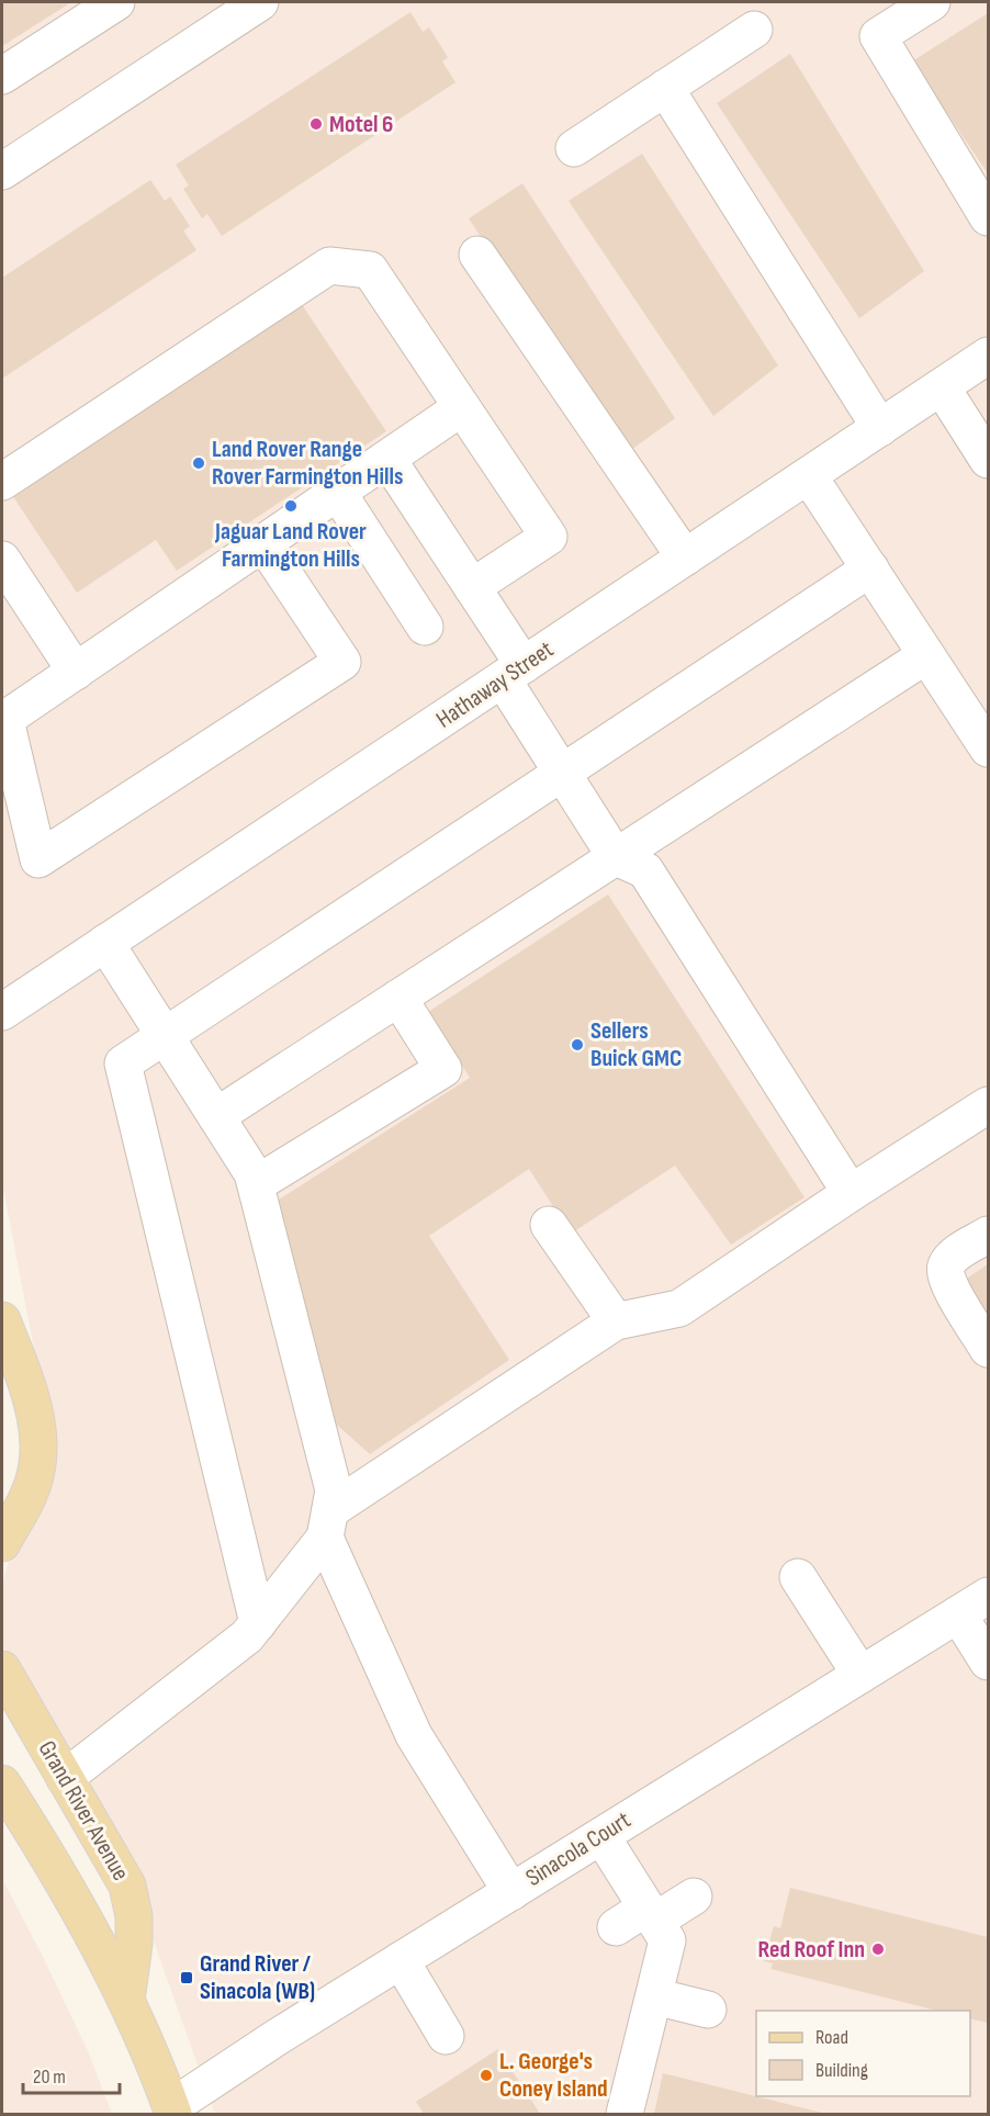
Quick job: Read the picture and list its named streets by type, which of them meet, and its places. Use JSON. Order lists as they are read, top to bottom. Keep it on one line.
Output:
{"streets":{"main road":["Grand River Avenue"],"street":["Hathaway Street","Sinacola Court"]},"places":{"other":["Motel 6","Land Rover Range Rover Farmington Hills","Jaguar Land Rover Farmington Hills","Sellers Buick GMC","Red Roof Inn","L. George's Coney Island"],"transit":["Grand River / Sinacola (WB)"]},"legend":["Road","Building"],"scale_bar":"20 m"}
